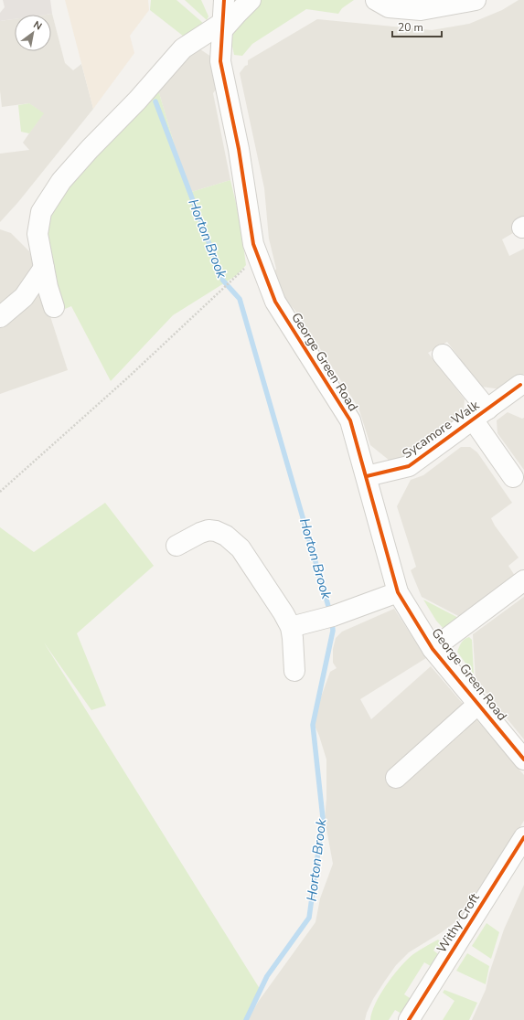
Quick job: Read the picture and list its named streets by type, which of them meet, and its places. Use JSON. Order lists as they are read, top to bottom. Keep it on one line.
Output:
{"streets":{"street":["George Green Road","Sycamore Walk","Withy Croft"]},"crossings":[["George Green Road","Sycamore Walk"]],"water":["Horton Brook"],"scale_bar":"20 m","north":"top right"}
